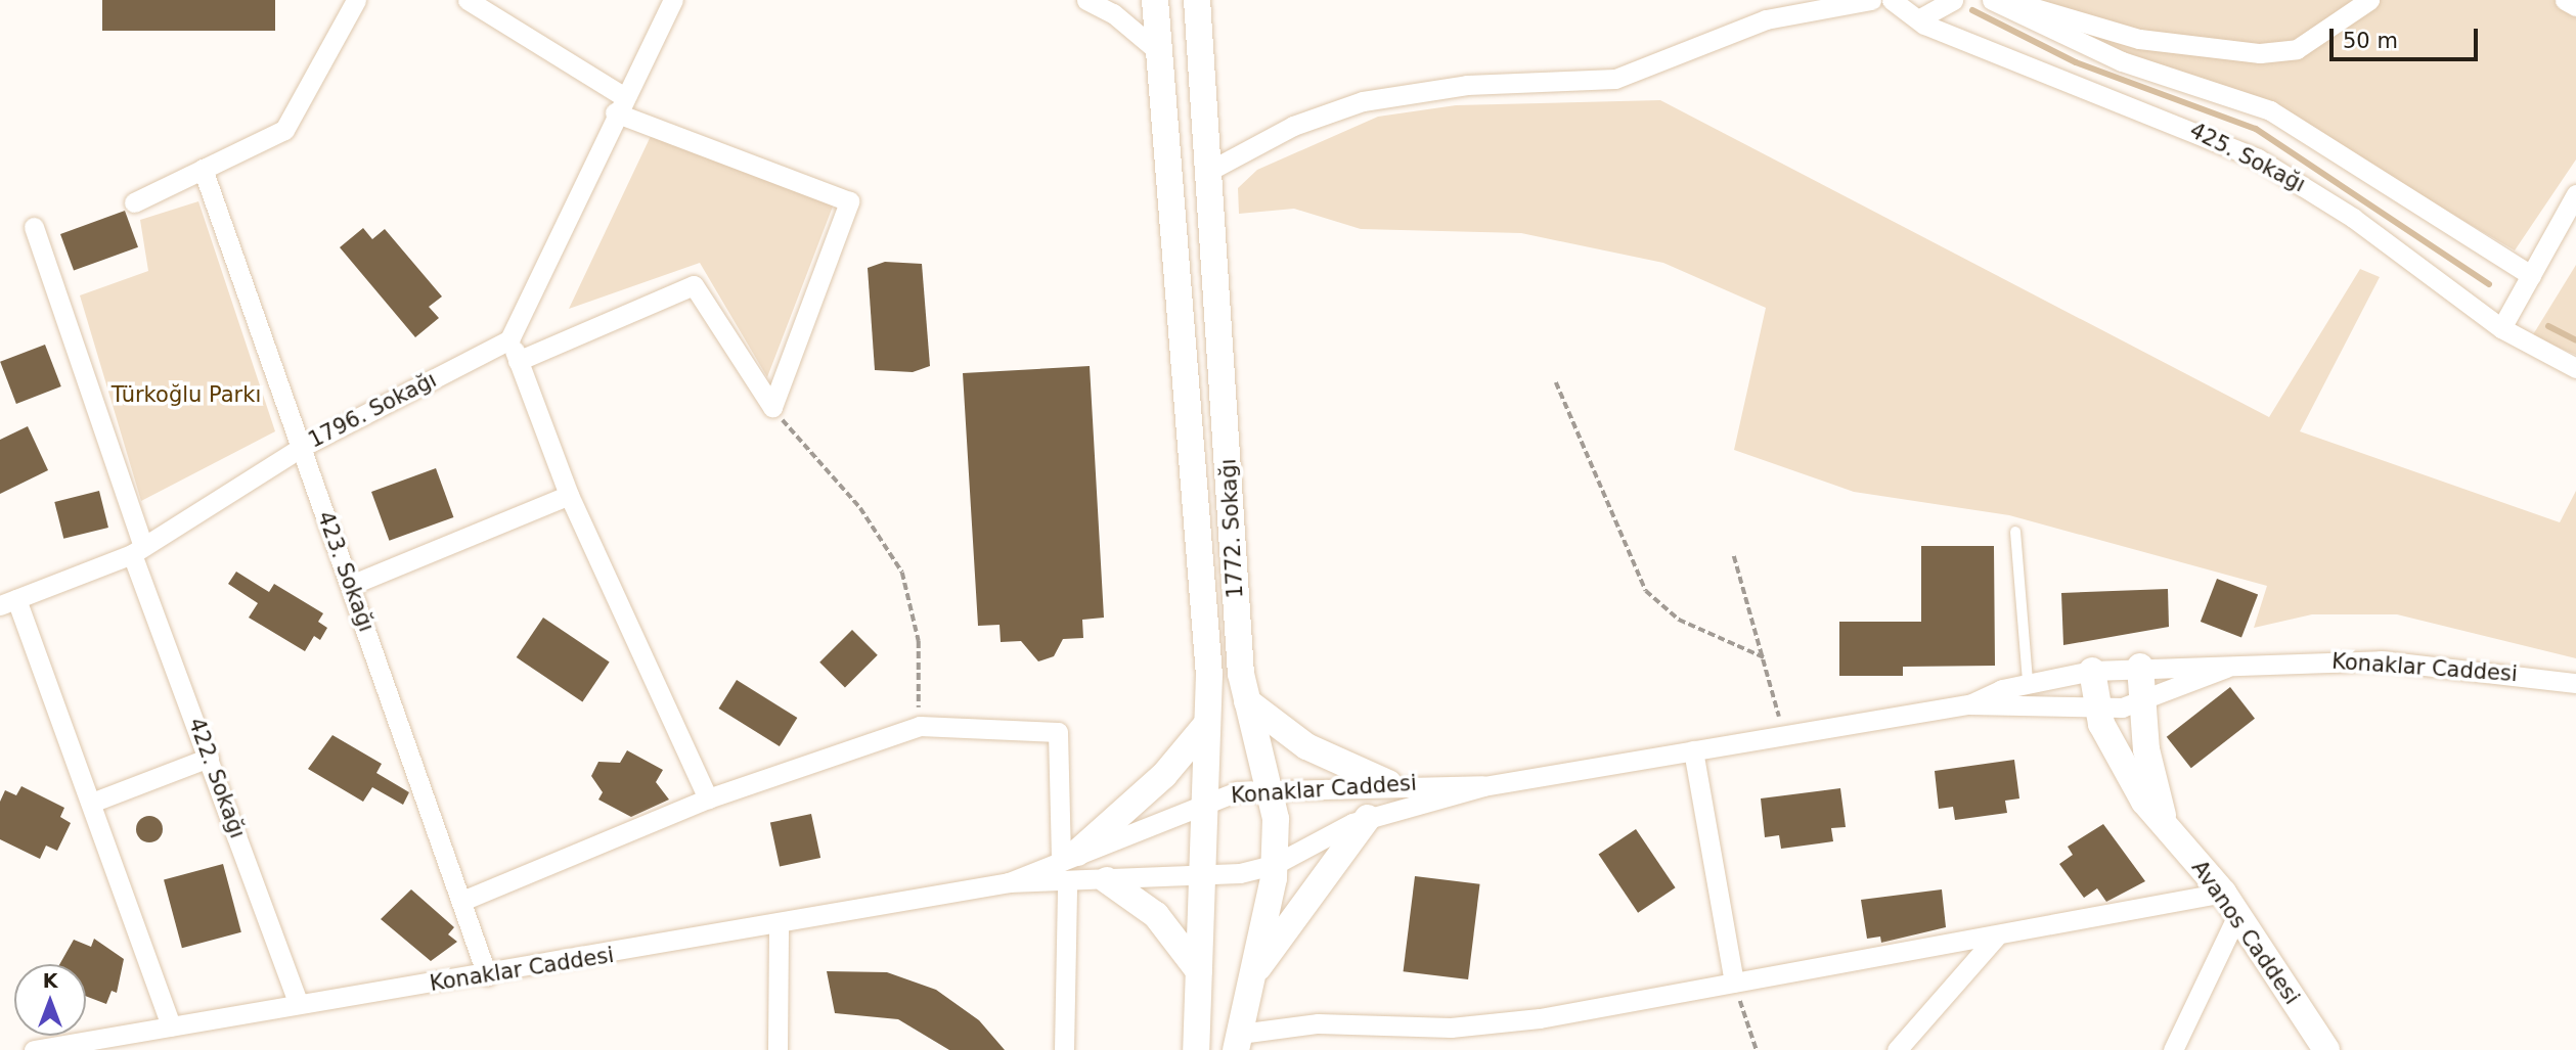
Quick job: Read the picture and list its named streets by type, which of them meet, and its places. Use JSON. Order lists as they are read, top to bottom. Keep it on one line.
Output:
{"streets":{"street":["425. Sokağı","1796. Sokağı","1772. Sokağı","423. Sokağı","Konaklar Caddesi","422. Sokağı","Avanos Caddesi"]},"crossings":[["1796. Sokağı","423. Sokağı"],["1796. Sokağı","422. Sokağı"],["1772. Sokağı","Konaklar Caddesi"],["423. Sokağı","Konaklar Caddesi"],["Konaklar Caddesi","422. Sokağı"],["Konaklar Caddesi","Avanos Caddesi"]],"parks":["Türkoğlu Parkı"],"scale_bar":"50 m","north":"top"}
